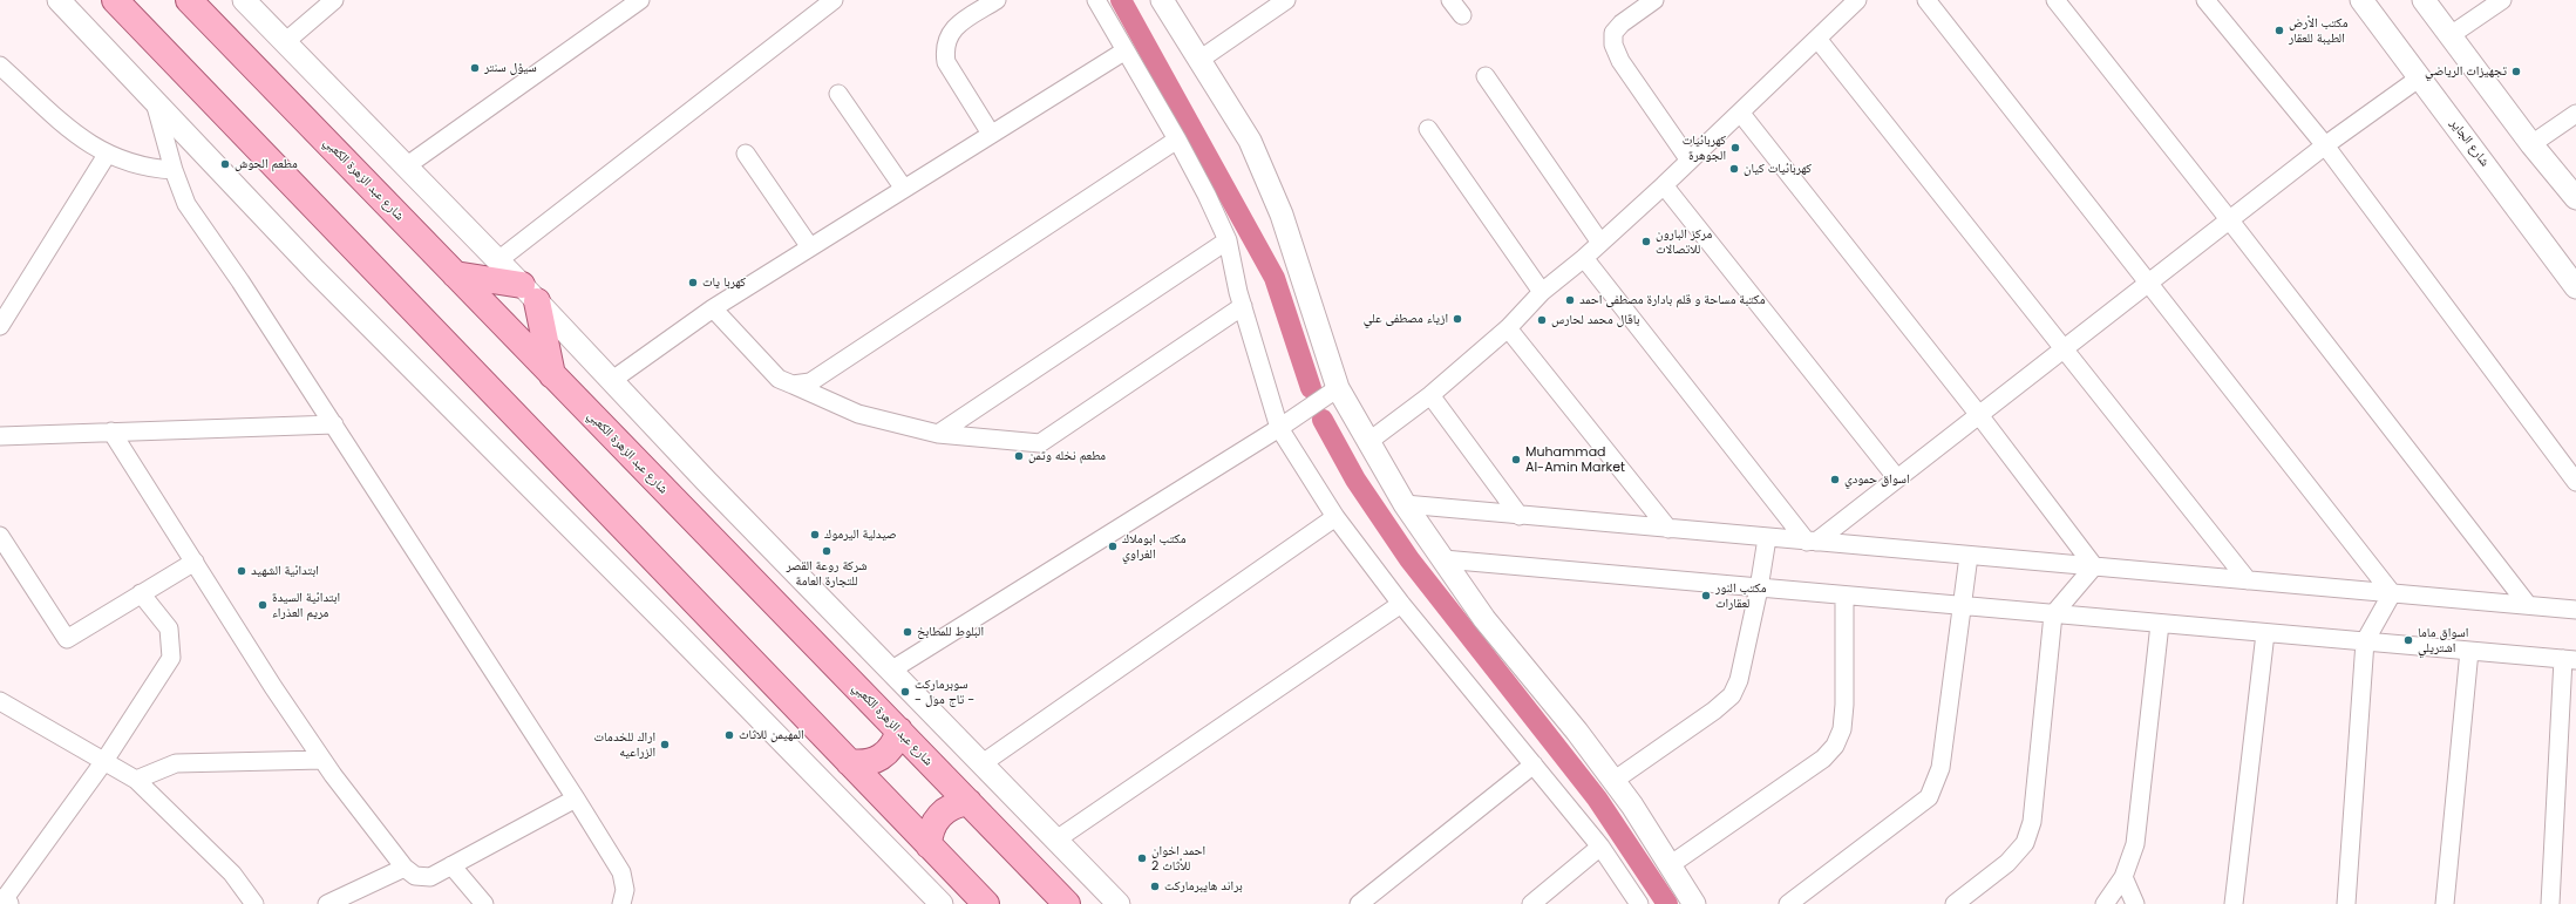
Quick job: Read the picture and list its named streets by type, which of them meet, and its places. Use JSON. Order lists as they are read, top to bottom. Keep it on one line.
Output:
{"streets":{"main road":["شارع عبد الزهرة الكعبي"],"street":["شارع الجاير"]},"places":["مكتب الأرض الطيبة للعقار","سيؤل سنتر","تجهيزات الرياضي","كهربائيات الجوهرة","مطعم الحوش","كهربائيات كيان","مركز البارون للاتصالات","كهربا يات","مكتبة مساحة و قلم بادارة مصطفى احمد","ازياء مصطفى علي","باقال محمد لحارس","مطعم نخله وتمن","Muhammad Al-Amin Market","اسواق حمودي","صيدلية اليرموك","مكتب ابوملاك الغراوي","شركة روعة القصر للتجارة العامة","ابتدائية الشهيد","مكتب النور لعقارات","ابتدائية السيدة مريم العذراء","البلوط للمطابخ","اسواق ماما اشتريلي","سوبرماركت - تاج مول -","المهيمن للاثاث","اراك للخدمات الزراعيه","احمد اخوان 2 للأثاث","براند هايبرماركت"]}
